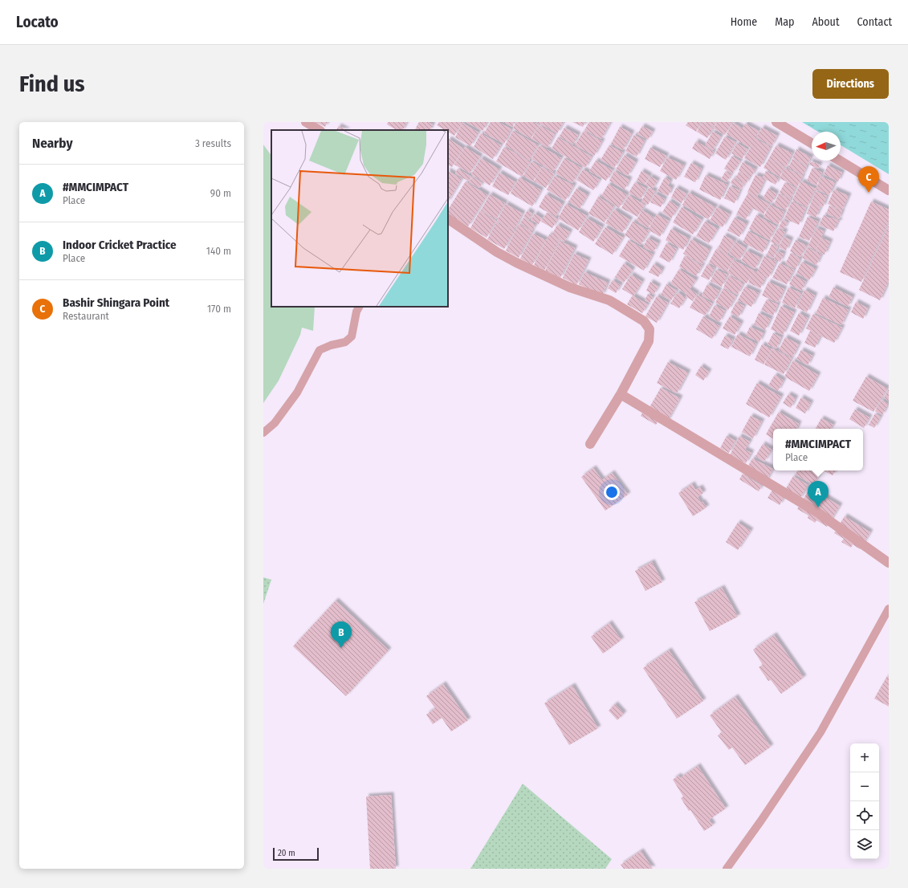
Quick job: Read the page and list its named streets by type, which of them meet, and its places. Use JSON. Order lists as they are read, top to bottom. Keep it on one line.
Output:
{"scale_bar":"20 m","north":"left","page":{"header":"Locato","nav":["Home","Map","About","Contact"],"buttons":"Directions","title":"Find us","heading":["Nearby","3 results"],"list":[{"mark":"A","name":"#MMCIMPACT","note":"Place","value":"90 m"},{"mark":"B","name":"Indoor Cricket Practice","note":"Place","value":"140 m"},{"mark":"C","name":"Bashir Shingara Point","note":"Restaurant","value":"170 m"}],"pins":["C","A","B"],"popup":["#MMCIMPACT","Place"],"map_buttons":["+","−"],"scale":"20 m"}}
